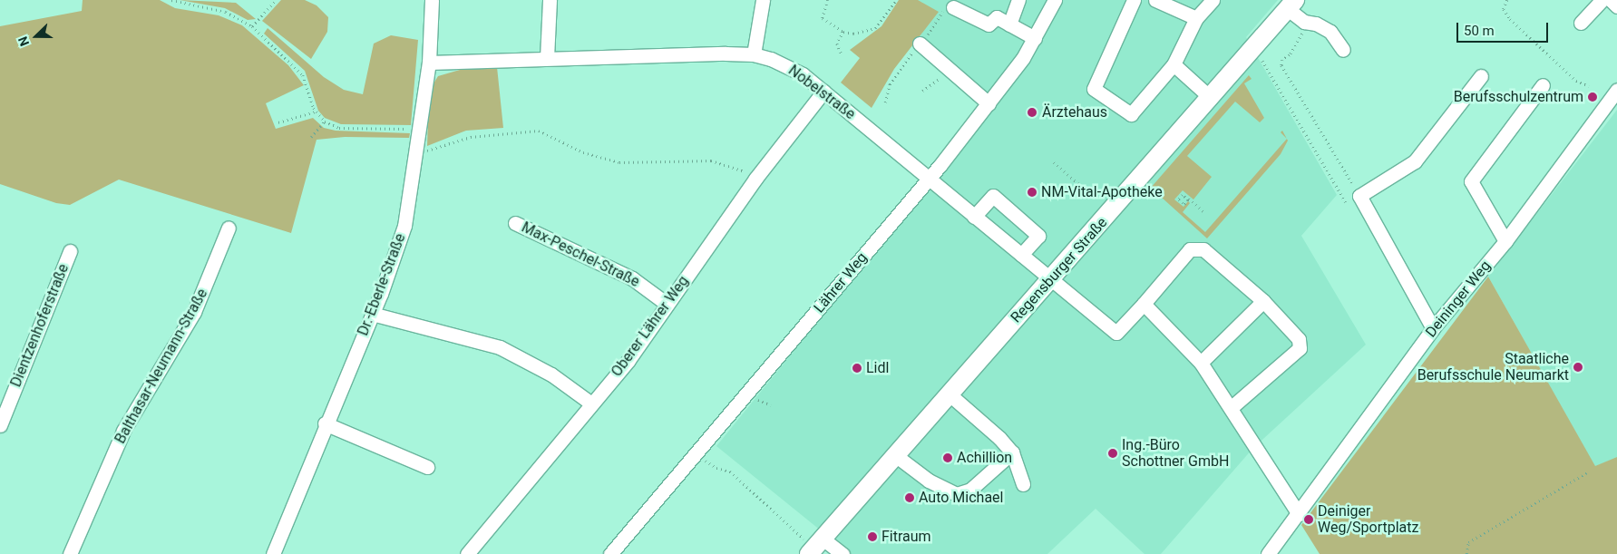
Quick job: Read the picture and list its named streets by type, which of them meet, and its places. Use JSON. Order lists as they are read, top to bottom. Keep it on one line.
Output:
{"streets":{"main road":["Regensburger Straße"],"street":["Nobelstraße","Max-Peschel-Straße","Lährer Weg","Dr.-Eberle-Straße","Deininger Weg","Dientzenhoferstraße","Oberer Lährer Weg","Balthasar-Neumann-Straße"]},"crossings":[["Nobelstraße","Regensburger Straße"],["Nobelstraße","Lährer Weg"],["Nobelstraße","Dr.-Eberle-Straße"],["Nobelstraße","Oberer Lährer Weg"],["Max-Peschel-Straße","Oberer Lährer Weg"]],"places":["Berufsschulzentrum","Ärztehaus","NM-Vital-Apotheke","Staatliche Berufsschule Neumarkt","Lidl","Ing.-Büro Schottner GmbH","Achillion","Auto Michael","Deiniger Weg/Sportplatz","Fitraum"],"scale_bar":"50 m","north":"left"}
